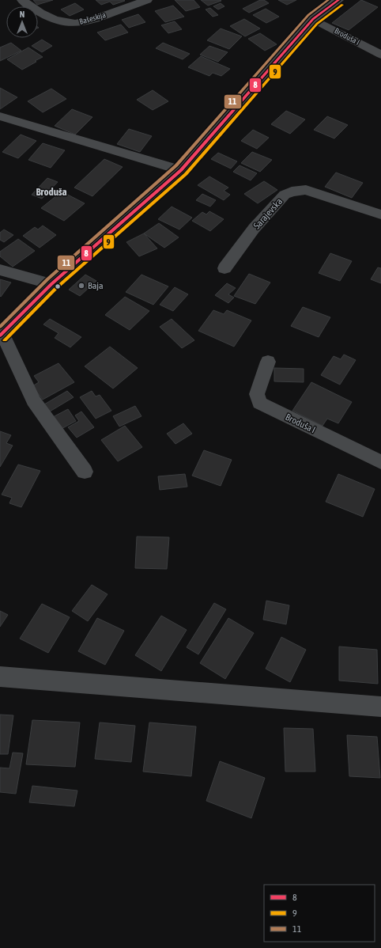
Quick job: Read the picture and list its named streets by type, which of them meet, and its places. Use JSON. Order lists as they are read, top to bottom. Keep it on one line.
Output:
{"streets":{"street":["Bašeskija","Broduša I","Sarajevska"]},"districts":["Broduša"],"places":["Baja"],"lines":["transit line 8","transit line 11","transit line 9"],"legend":["8","9","11"],"north":"top"}
